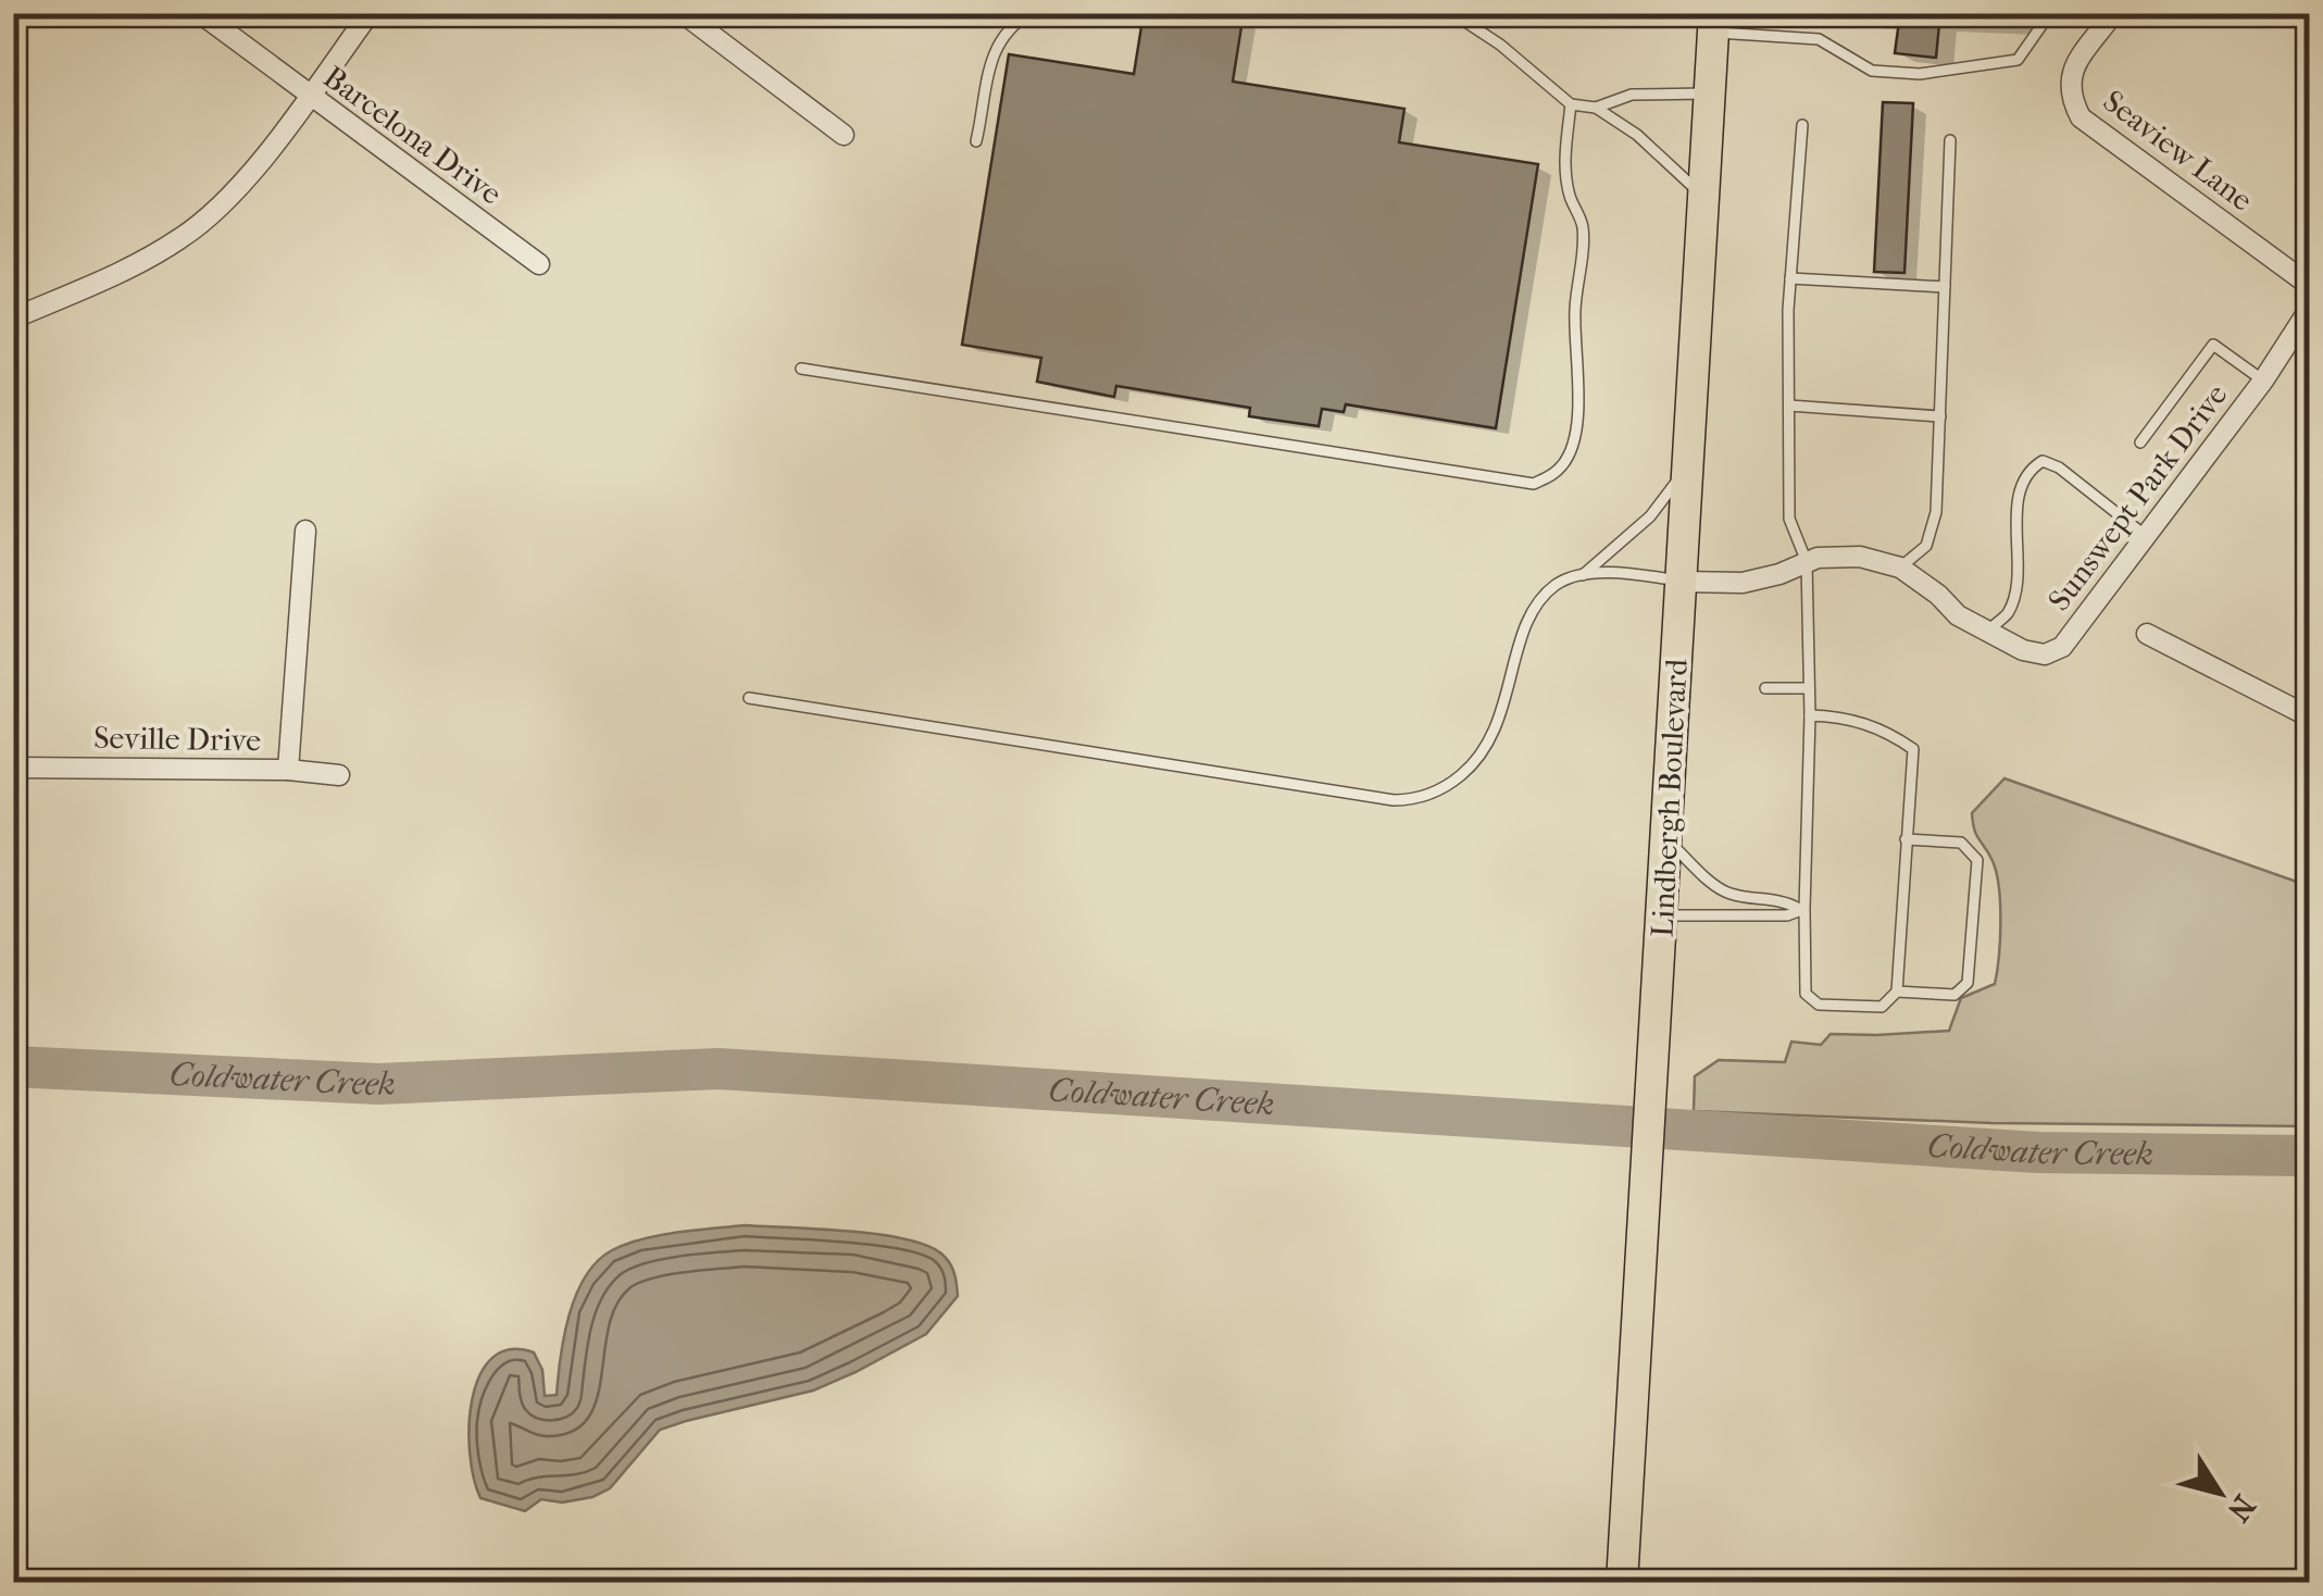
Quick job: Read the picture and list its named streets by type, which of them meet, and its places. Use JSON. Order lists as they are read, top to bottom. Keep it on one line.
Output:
{"streets":{"main road":["Lindbergh Boulevard"],"street":["Barcelona Drive","Seaview Lane","Sunswept Park Drive","Seville Drive"]},"crossings":[["Sunswept Park Drive","Lindbergh Boulevard"]],"water":["Coldwater Creek"],"north":"bottom right"}
